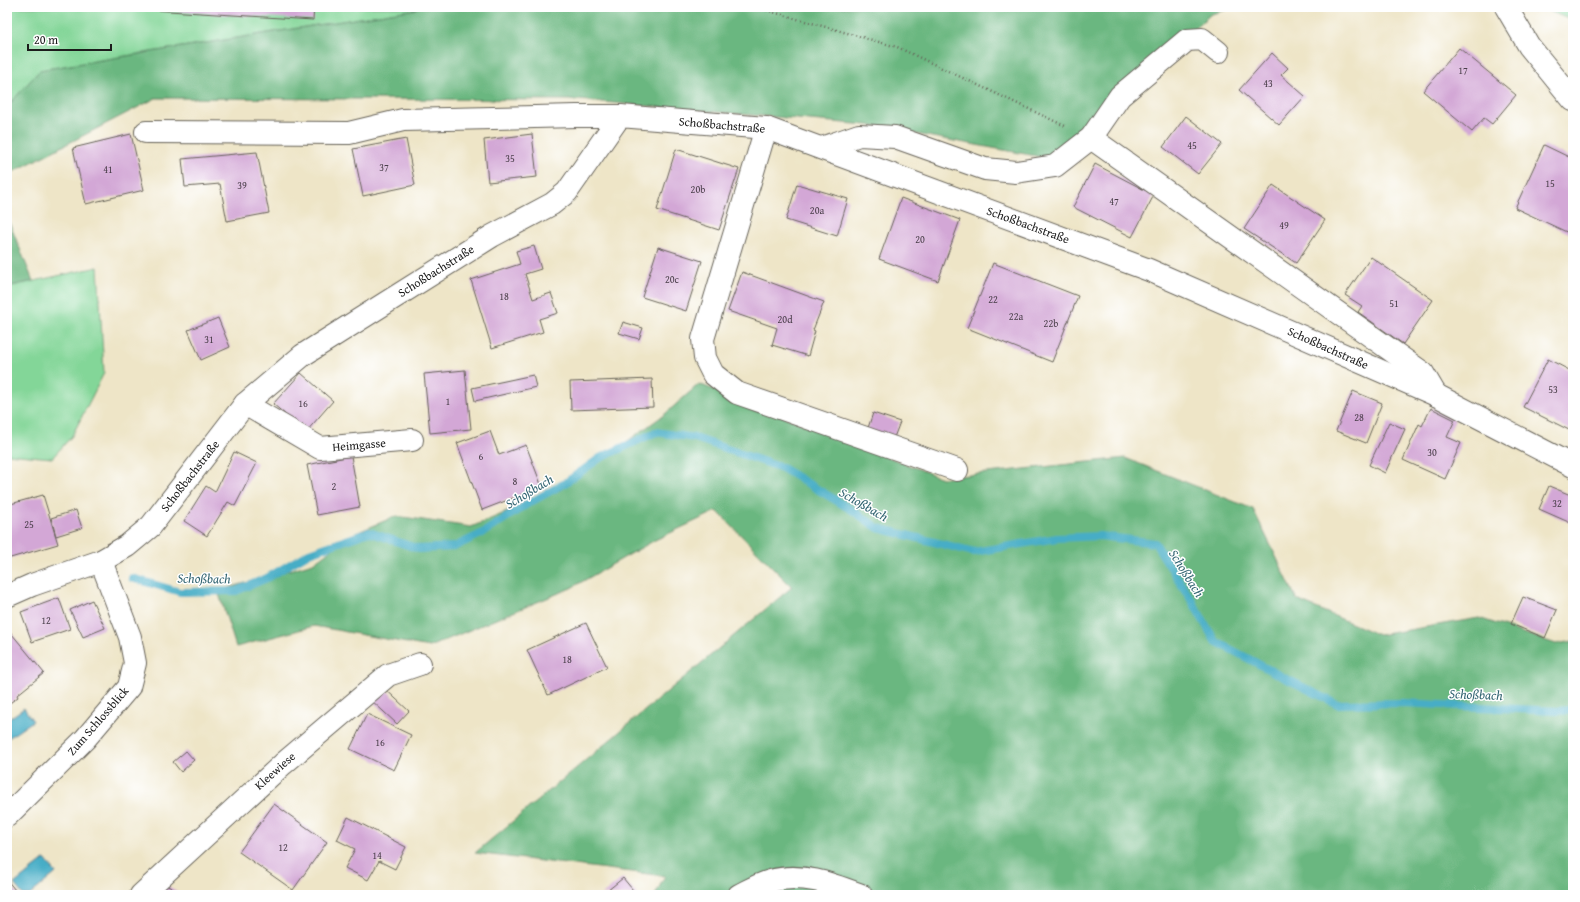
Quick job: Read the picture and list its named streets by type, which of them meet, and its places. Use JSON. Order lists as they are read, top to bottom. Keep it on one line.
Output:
{"streets":{"street":["Schoßbachstraße","Heimgasse","Zum Schlossblick","Kleewiese"]},"crossings":[["Schoßbachstraße","Heimgasse"],["Schoßbachstraße","Zum Schlossblick"]],"water":["Schoßbach"],"house_numbers":["17","43","45","35","37","41","15","39","20b","47","20a","49","20","20c","18","22","51","22a","20d","22b","31","53","1","16","28","30","6","8","2","32","25","12","18","16","12","14"],"scale_bar":"20 m"}
